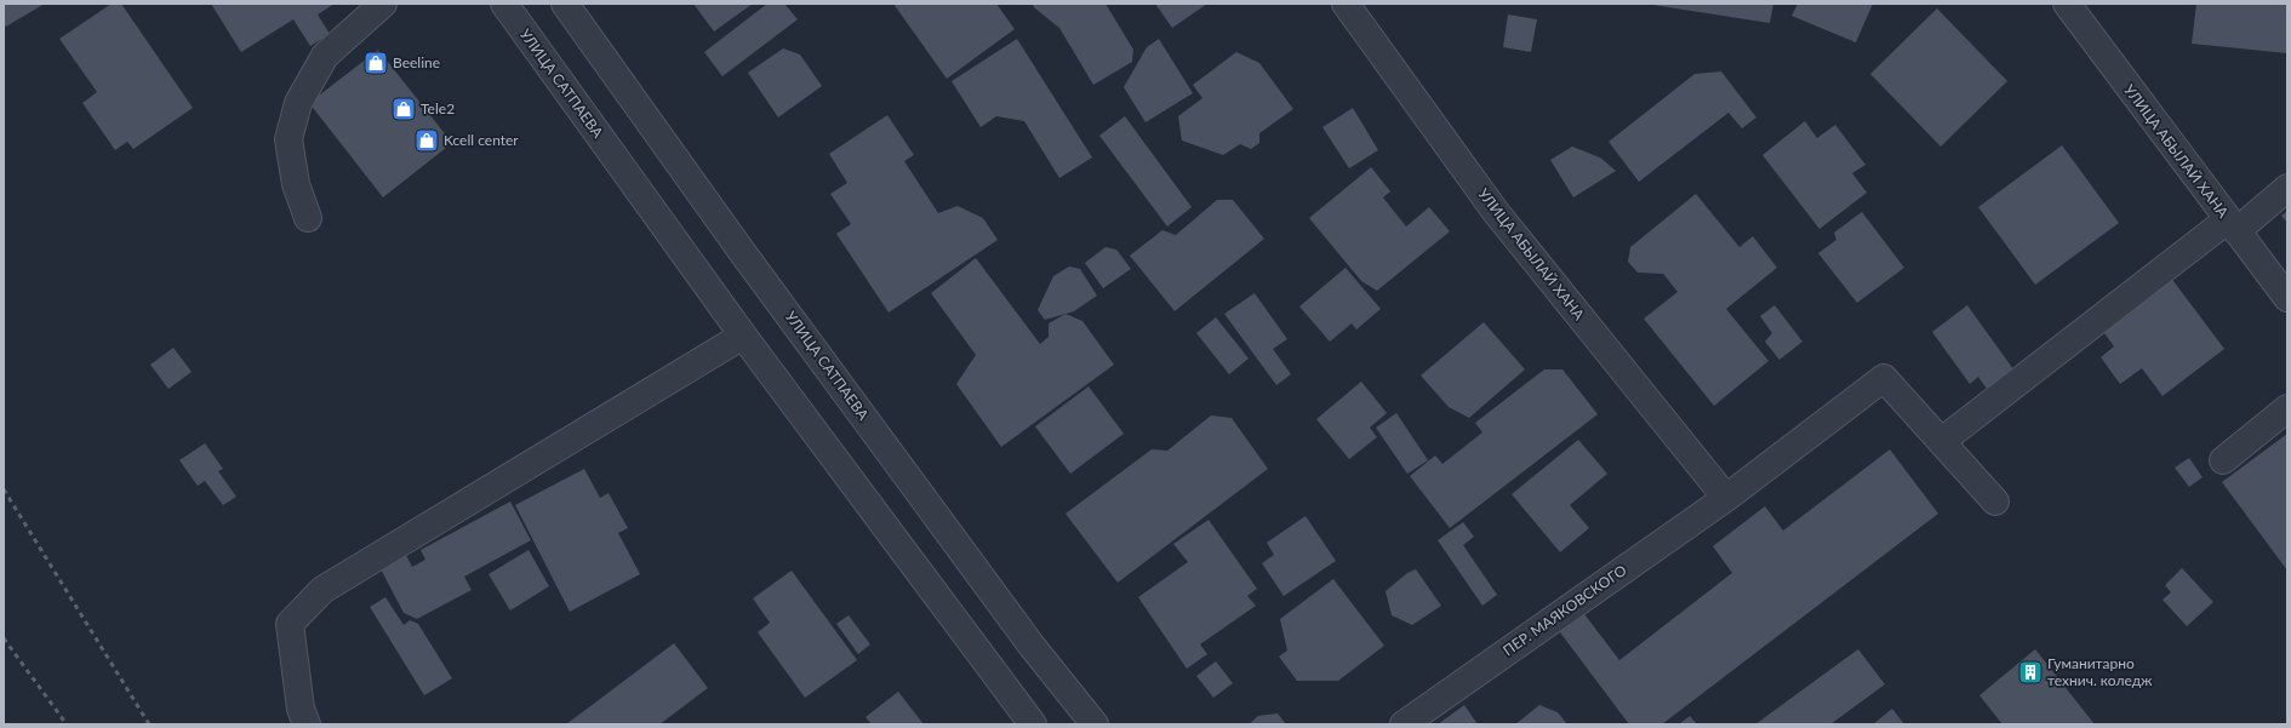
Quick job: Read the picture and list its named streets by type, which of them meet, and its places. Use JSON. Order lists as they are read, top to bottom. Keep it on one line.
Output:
{"streets":{"street":["УЛИЦА САТПАЕВА","УЛИЦА АБЫЛАЙ ХАНА","ПЕР. МАЯКОВСКОГО"]},"crossings":[["УЛИЦА АБЫЛАЙ ХАНА","ПЕР. МАЯКОВСКОГО"]],"places":{"shop":["Beeline","Tele2","Kcell center"],"building":["Гуманитарно технич. коледж"]}}
